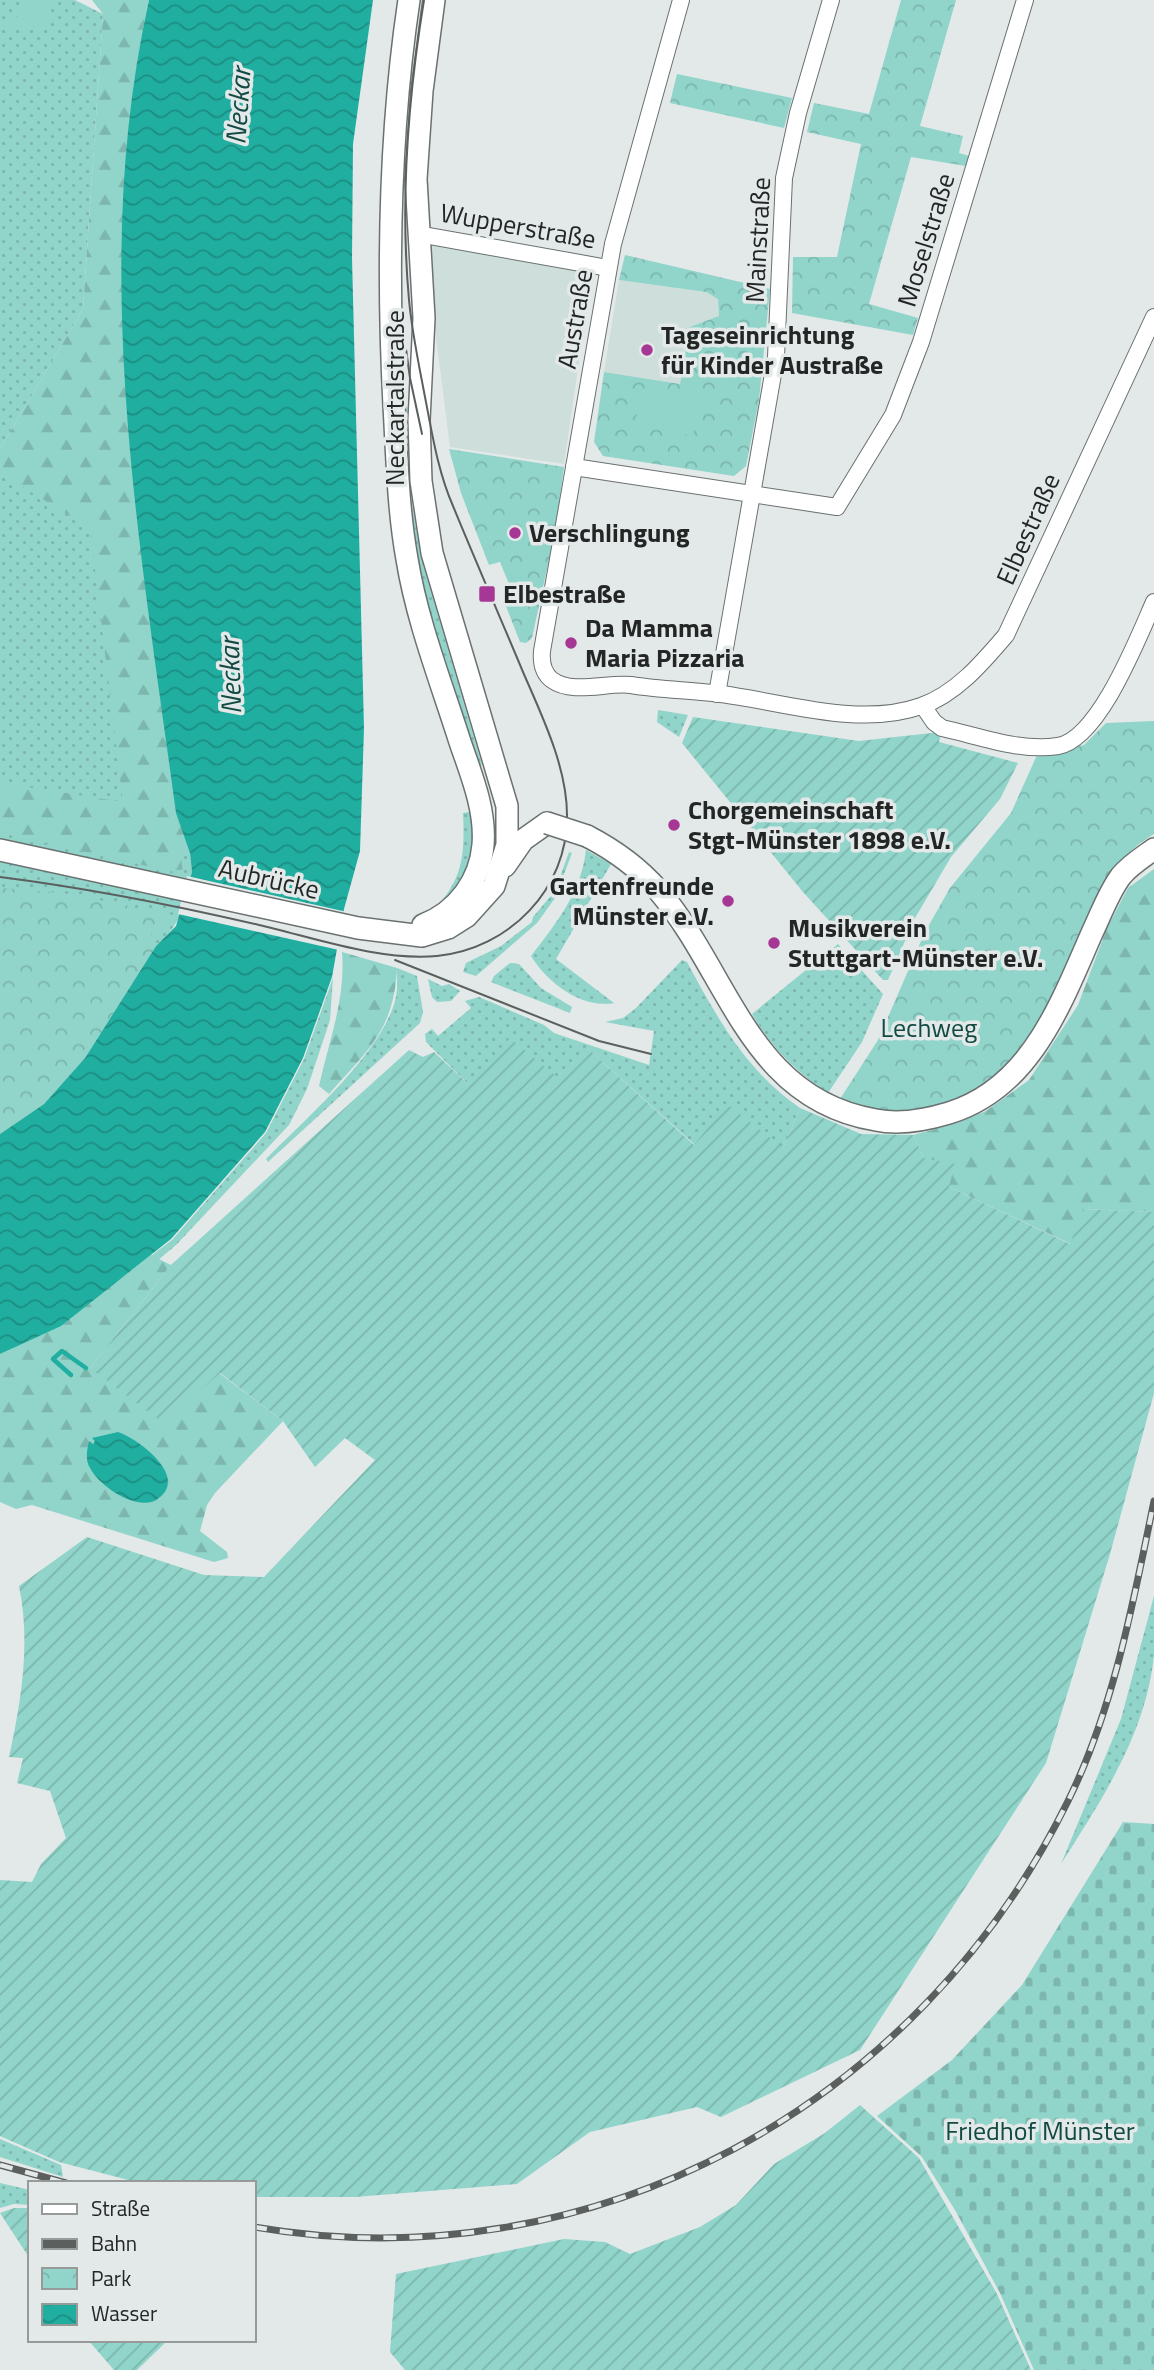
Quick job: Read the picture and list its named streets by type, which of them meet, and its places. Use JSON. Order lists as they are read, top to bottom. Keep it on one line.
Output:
{"streets":{"main road":["Neckartalstraße","Aubrücke"],"street":["Wupperstraße","Mainstraße","Moselstraße","Austraße","Elbestraße"]},"crossings":[["Wupperstraße","Austraße"],["Wupperstraße","Neckartalstraße"],["Mainstraße","Moselstraße"],["Mainstraße","Elbestraße"],["Moselstraße","Austraße"],["Austraße","Elbestraße"],["Neckartalstraße","Aubrücke"]],"water":["Neckar"],"parks":["Lechweg","Friedhof Münster"],"places":{"other":["Tageseinrichtung für Kinder Austraße","Verschlingung","Da Mamma Maria Pizzaria","Chorgemeinschaft Stgt-Münster 1898 e.V.","Gartenfreunde Münster e.V.","Musikverein Stuttgart-Münster e.V."],"transit":["Elbestraße"]},"legend":["Straße","Bahn","Park","Wasser"]}
